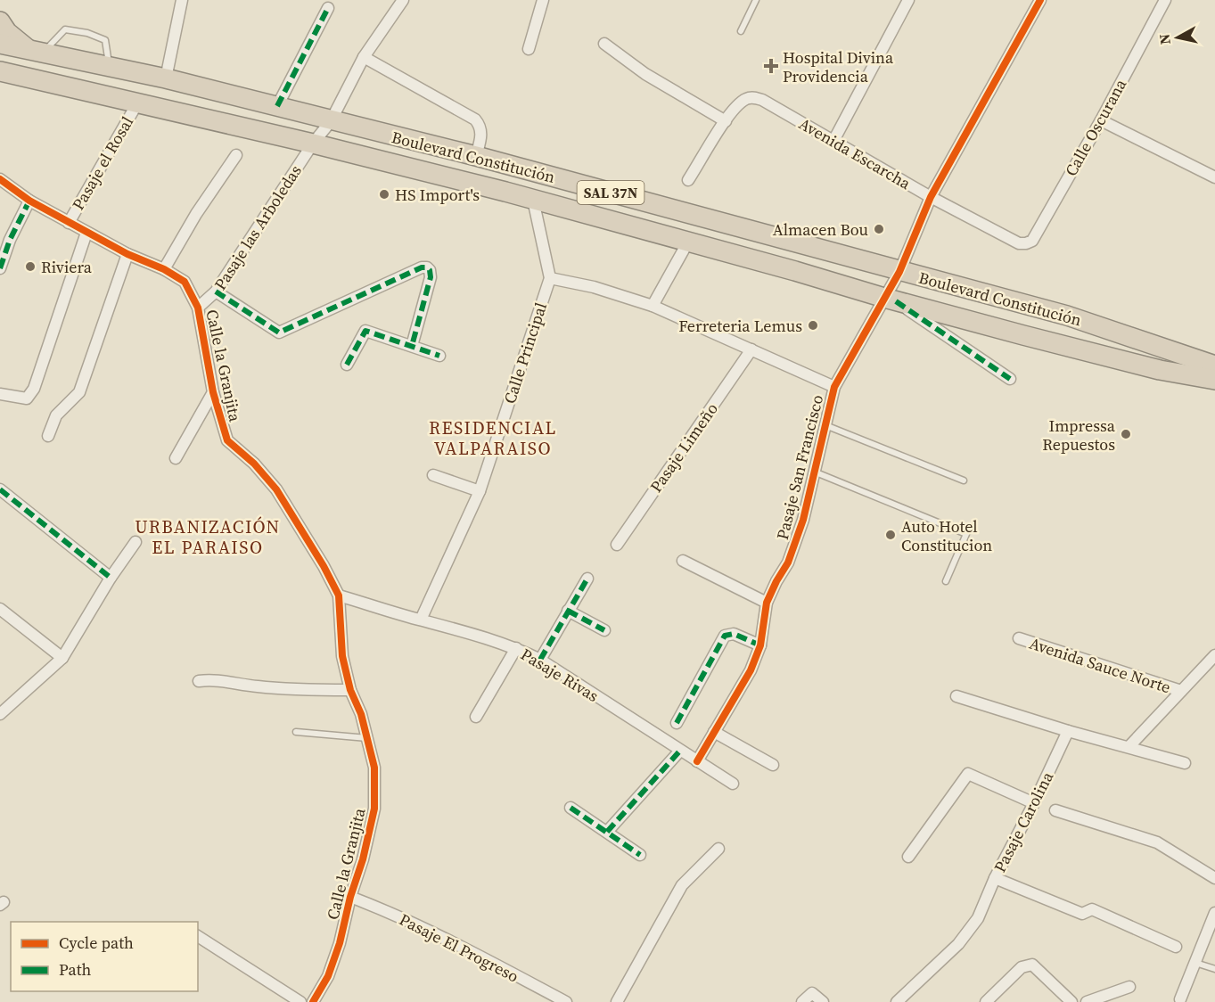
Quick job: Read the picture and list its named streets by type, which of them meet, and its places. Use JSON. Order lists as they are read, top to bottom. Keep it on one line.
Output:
{"streets":{"highway":["Boulevard Constitución","SAL 37N"],"street":["Calle Oscurana","Avenida Escarcha","Pasaje el Rosal","Pasaje las Arboledas","Calle Principal","Calle la Granjita","Pasaje Limeño","Pasaje San Francisco","Avenida Sauce Norte","Pasaje Rivas","Pasaje Carolina","Pasaje El Progreso"]},"crossings":[["Calle Oscurana","Avenida Escarcha"],["Avenida Escarcha","Pasaje San Francisco"],["Boulevard Constitución","Pasaje el Rosal"],["Boulevard Constitución","Pasaje las Arboledas"],["Boulevard Constitución","Pasaje San Francisco"],["Pasaje el Rosal","Calle la Granjita"],["Pasaje las Arboledas","Calle la Granjita"],["Calle Principal","Pasaje Rivas"],["Calle la Granjita","Pasaje Rivas"],["Calle la Granjita","Pasaje El Progreso"],["Pasaje San Francisco","Pasaje Rivas"]],"districts":["RESIDENCIAL VALPARAISO","URBANIZACIÓN EL PARAISO"],"places":{"health":["Hospital Divina Providencia"],"other":["HS Import's","Almacen Bou","Riviera","Ferreteria Lemus","Impressa Repuestos","Auto Hotel Constitucion"]},"legend":["Cycle path","Path"],"north":"left"}
